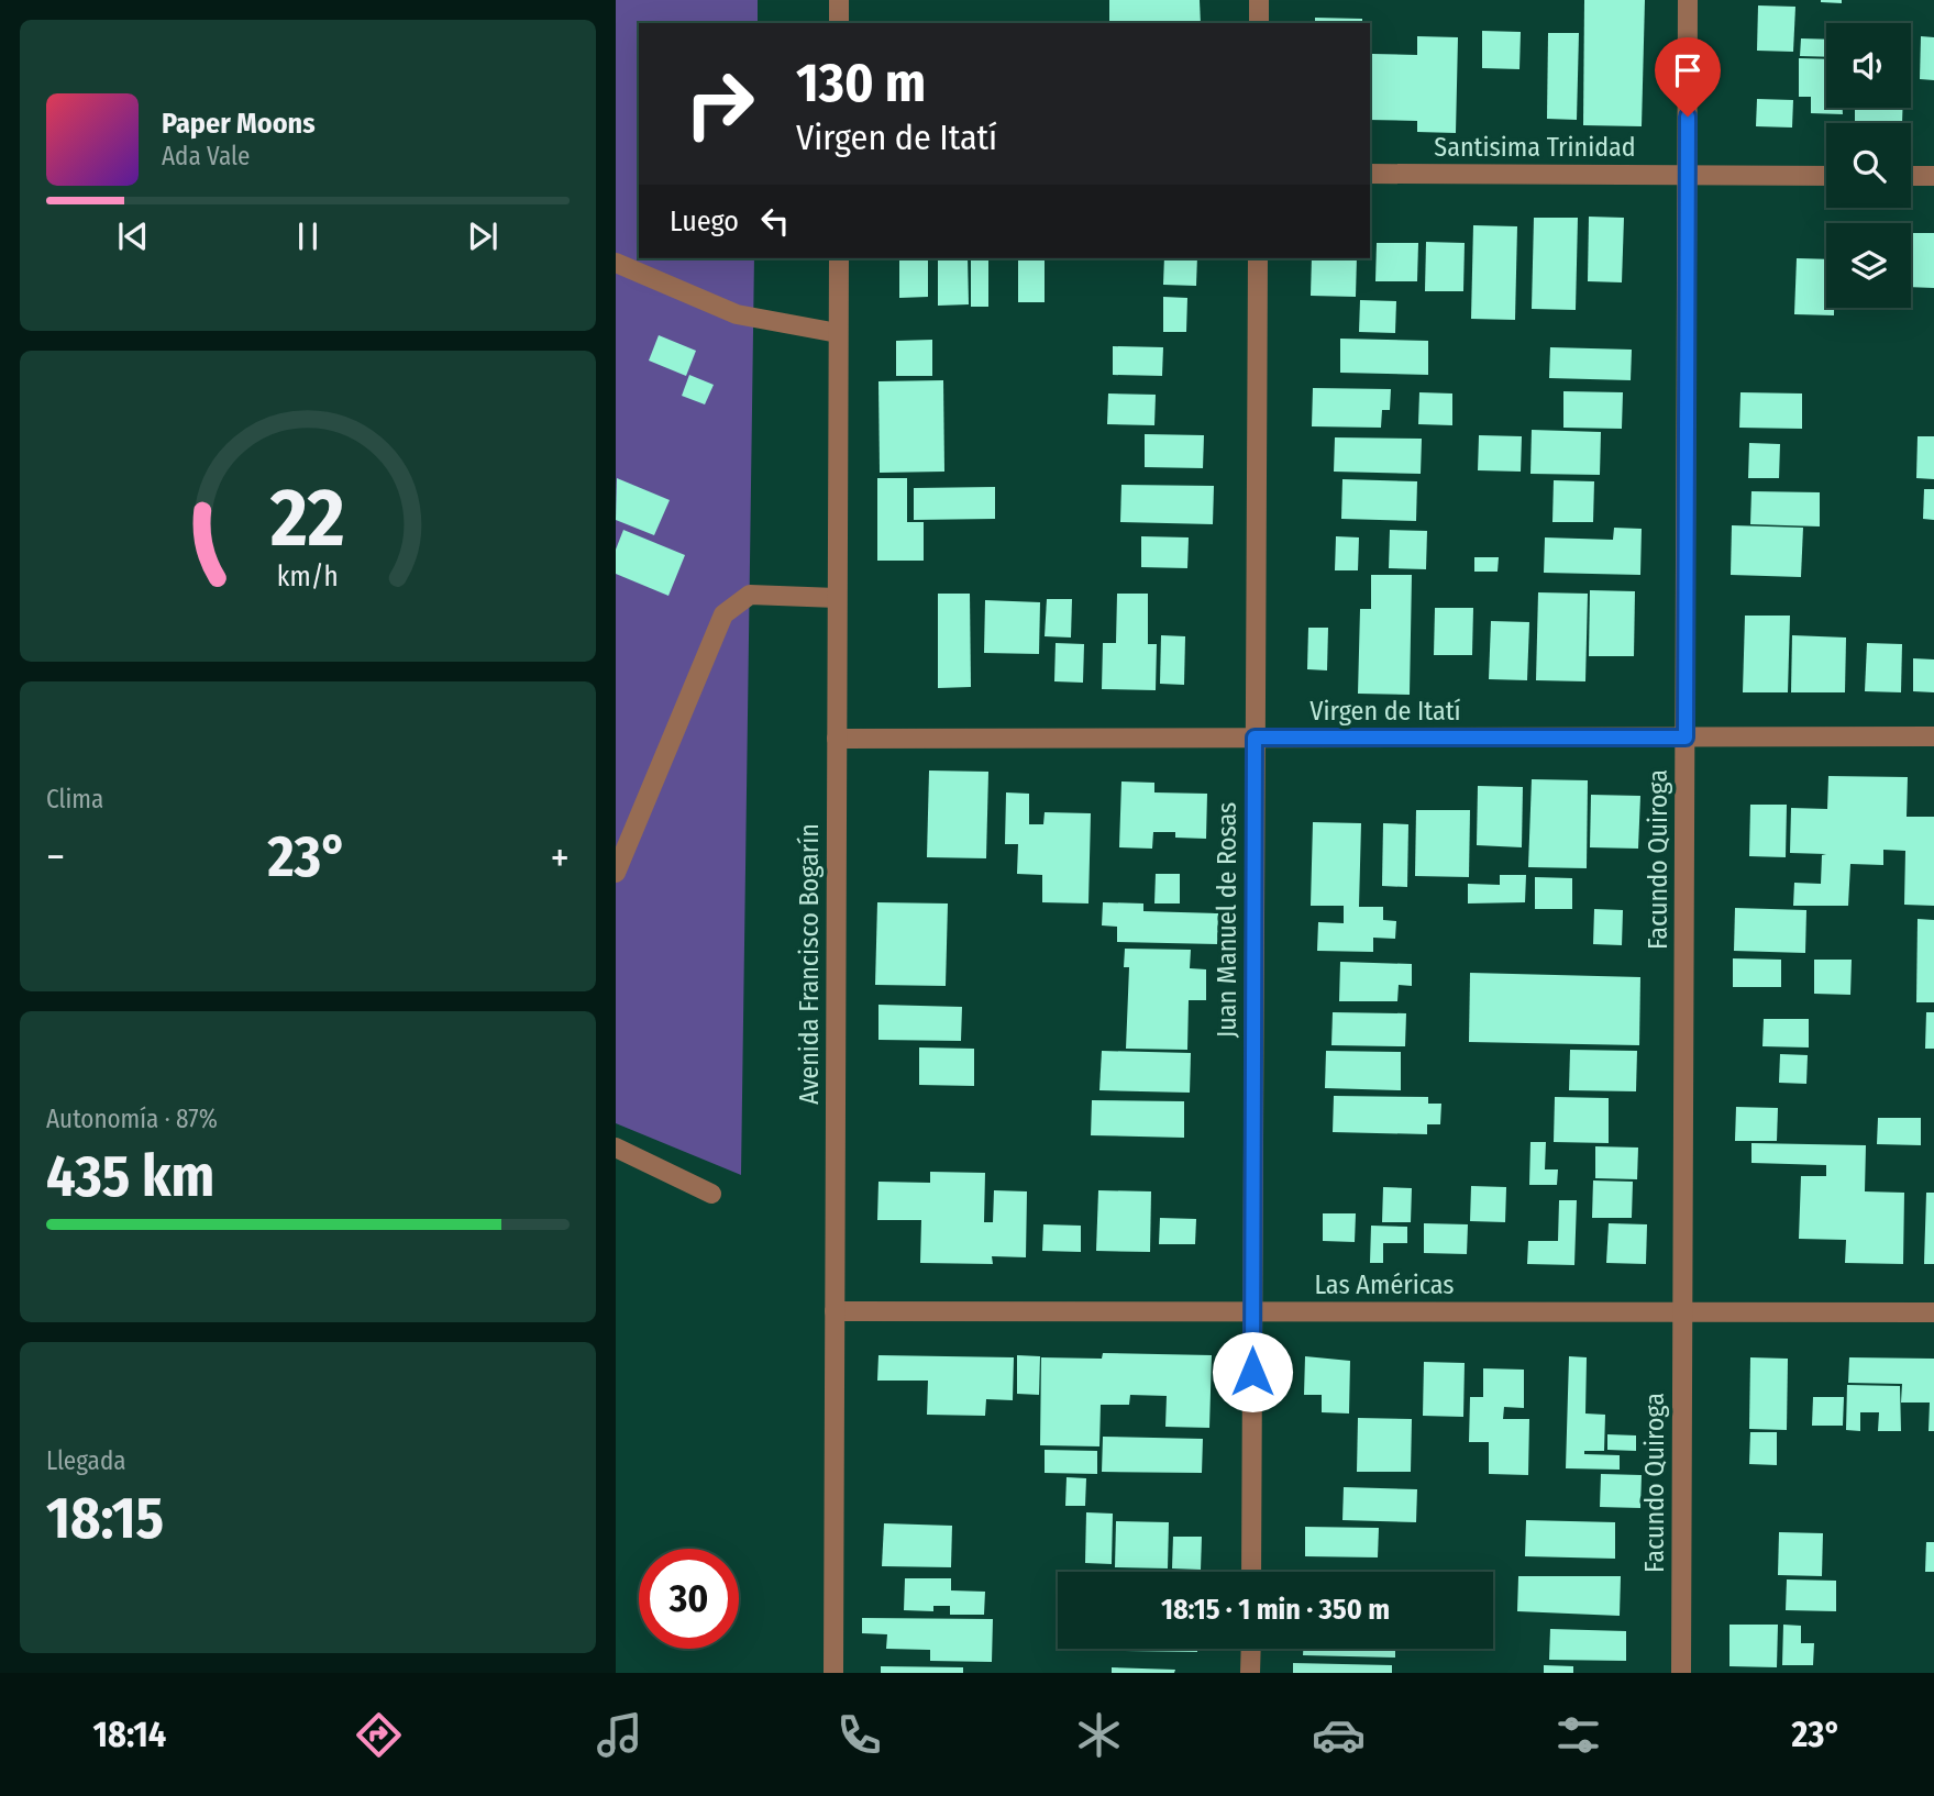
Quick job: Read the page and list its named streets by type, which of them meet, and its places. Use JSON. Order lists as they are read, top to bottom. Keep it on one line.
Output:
{"streets":{"street":["Santisima Trinidad","Virgen de Itatí","Facundo Quiroga","Juan Manuel de Rosas","Avenida Francisco Bogarín","Las Américas"]},"crossings":[["Santisima Trinidad","Facundo Quiroga"],["Virgen de Itatí","Facundo Quiroga"],["Virgen de Itatí","Juan Manuel de Rosas"],["Virgen de Itatí","Avenida Francisco Bogarín"],["Facundo Quiroga","Las Américas"],["Juan Manuel de Rosas","Las Américas"],["Avenida Francisco Bogarín","Las Américas"]],"page":{"turn":["130 m","Virgen de Itatí"],"song":["Paper Moons","Ada Vale"],"then":"Luego","tile":["Clima",["Autonomía · 87%","435 km"],["Llegada","18:15"]],"heat":["−","23°","+"],"limit":"30","trip":"18:15 · 1 min · 350 m","tabs":["18:14","23°"],"gauge":["22","km/h"]}}
